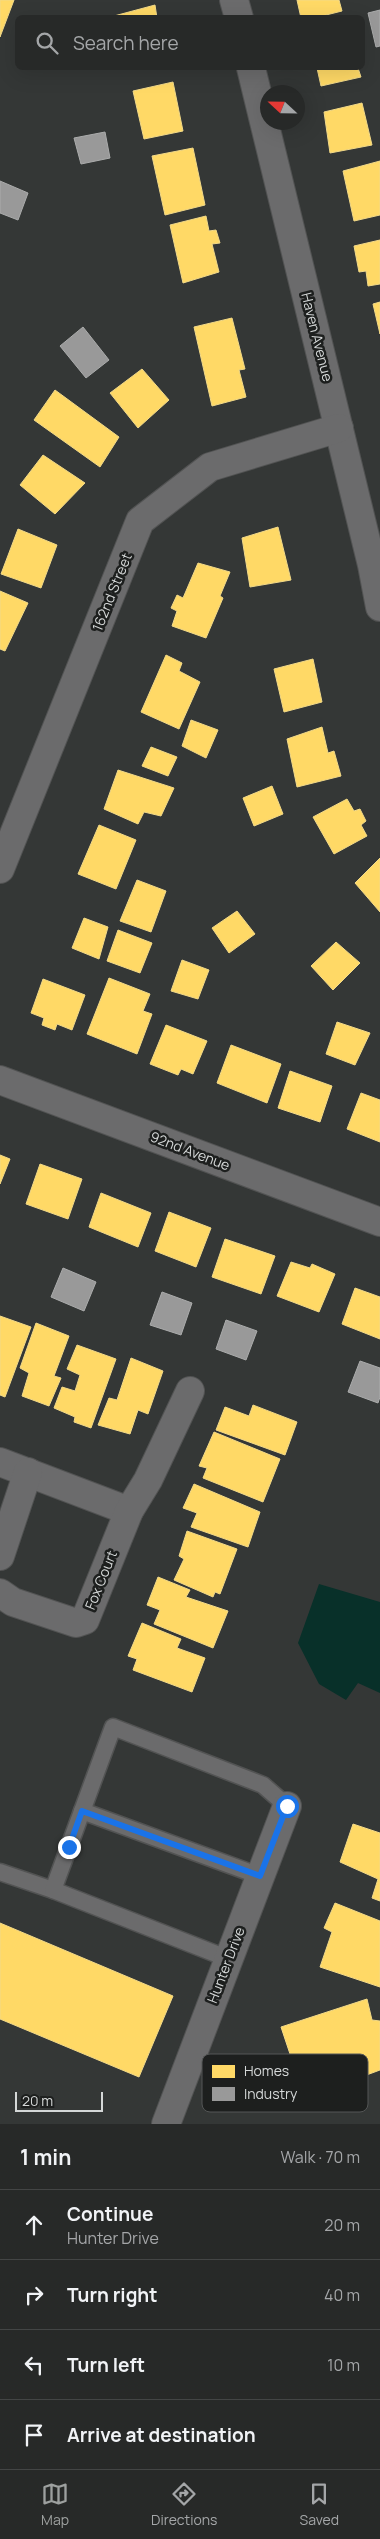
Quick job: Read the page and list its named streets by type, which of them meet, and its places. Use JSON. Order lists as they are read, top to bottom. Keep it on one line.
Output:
{"streets":{"street":["Haven Avenue","162nd Street","92nd Avenue","Fox Court","Hunter Drive"]},"crossings":[["Haven Avenue","162nd Street"]],"legend":["Homes","Industry"],"scale_bar":"20 m","north":"left","page":{"search":"Search here","scale":"20 m","heading":["1 min","Walk · 70 m"],"list":[["Continue","Hunter Drive","20 m"],["Turn right","40 m"],["Turn left","10 m"],"Arrive at destination"],"nav":["Map","Directions","Saved"]}}
